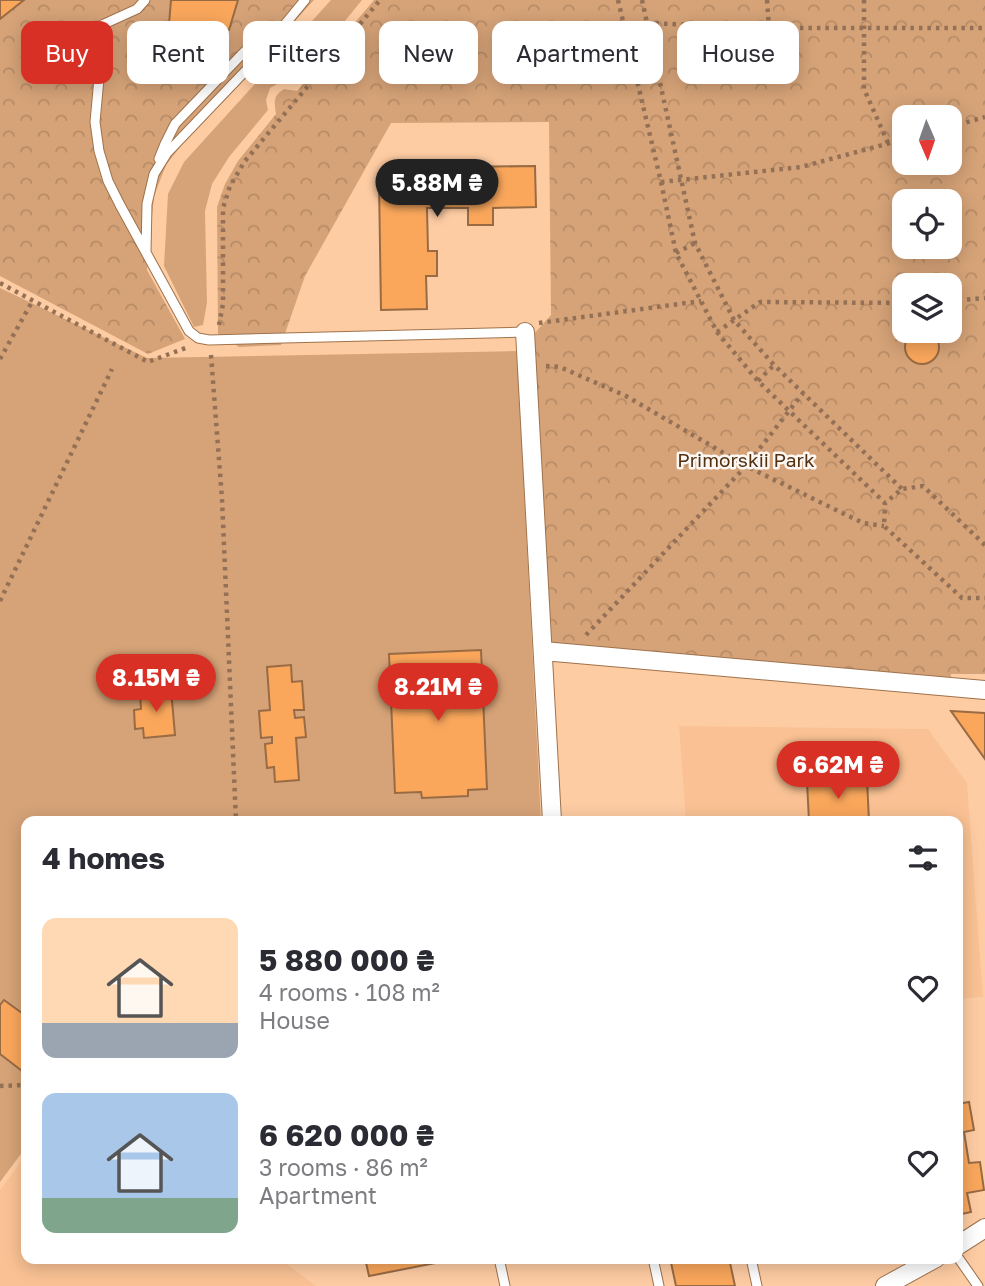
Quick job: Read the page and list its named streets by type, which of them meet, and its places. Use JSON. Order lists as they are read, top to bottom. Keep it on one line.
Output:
{"parks":["Primorskii Park"],"north":"bottom","page":{"chip":["Buy","Rent","Filters","New","Apartment","House"],"price":["5.88M ₴","8.15M ₴","8.21M ₴","6.62M ₴"],"heading":"4 homes","list":[{"name":"5 880 000 ₴","note":"4 rooms · 108 m² · House"},{"name":"6 620 000 ₴","note":"3 rooms · 86 m² · Apartment"}]}}
